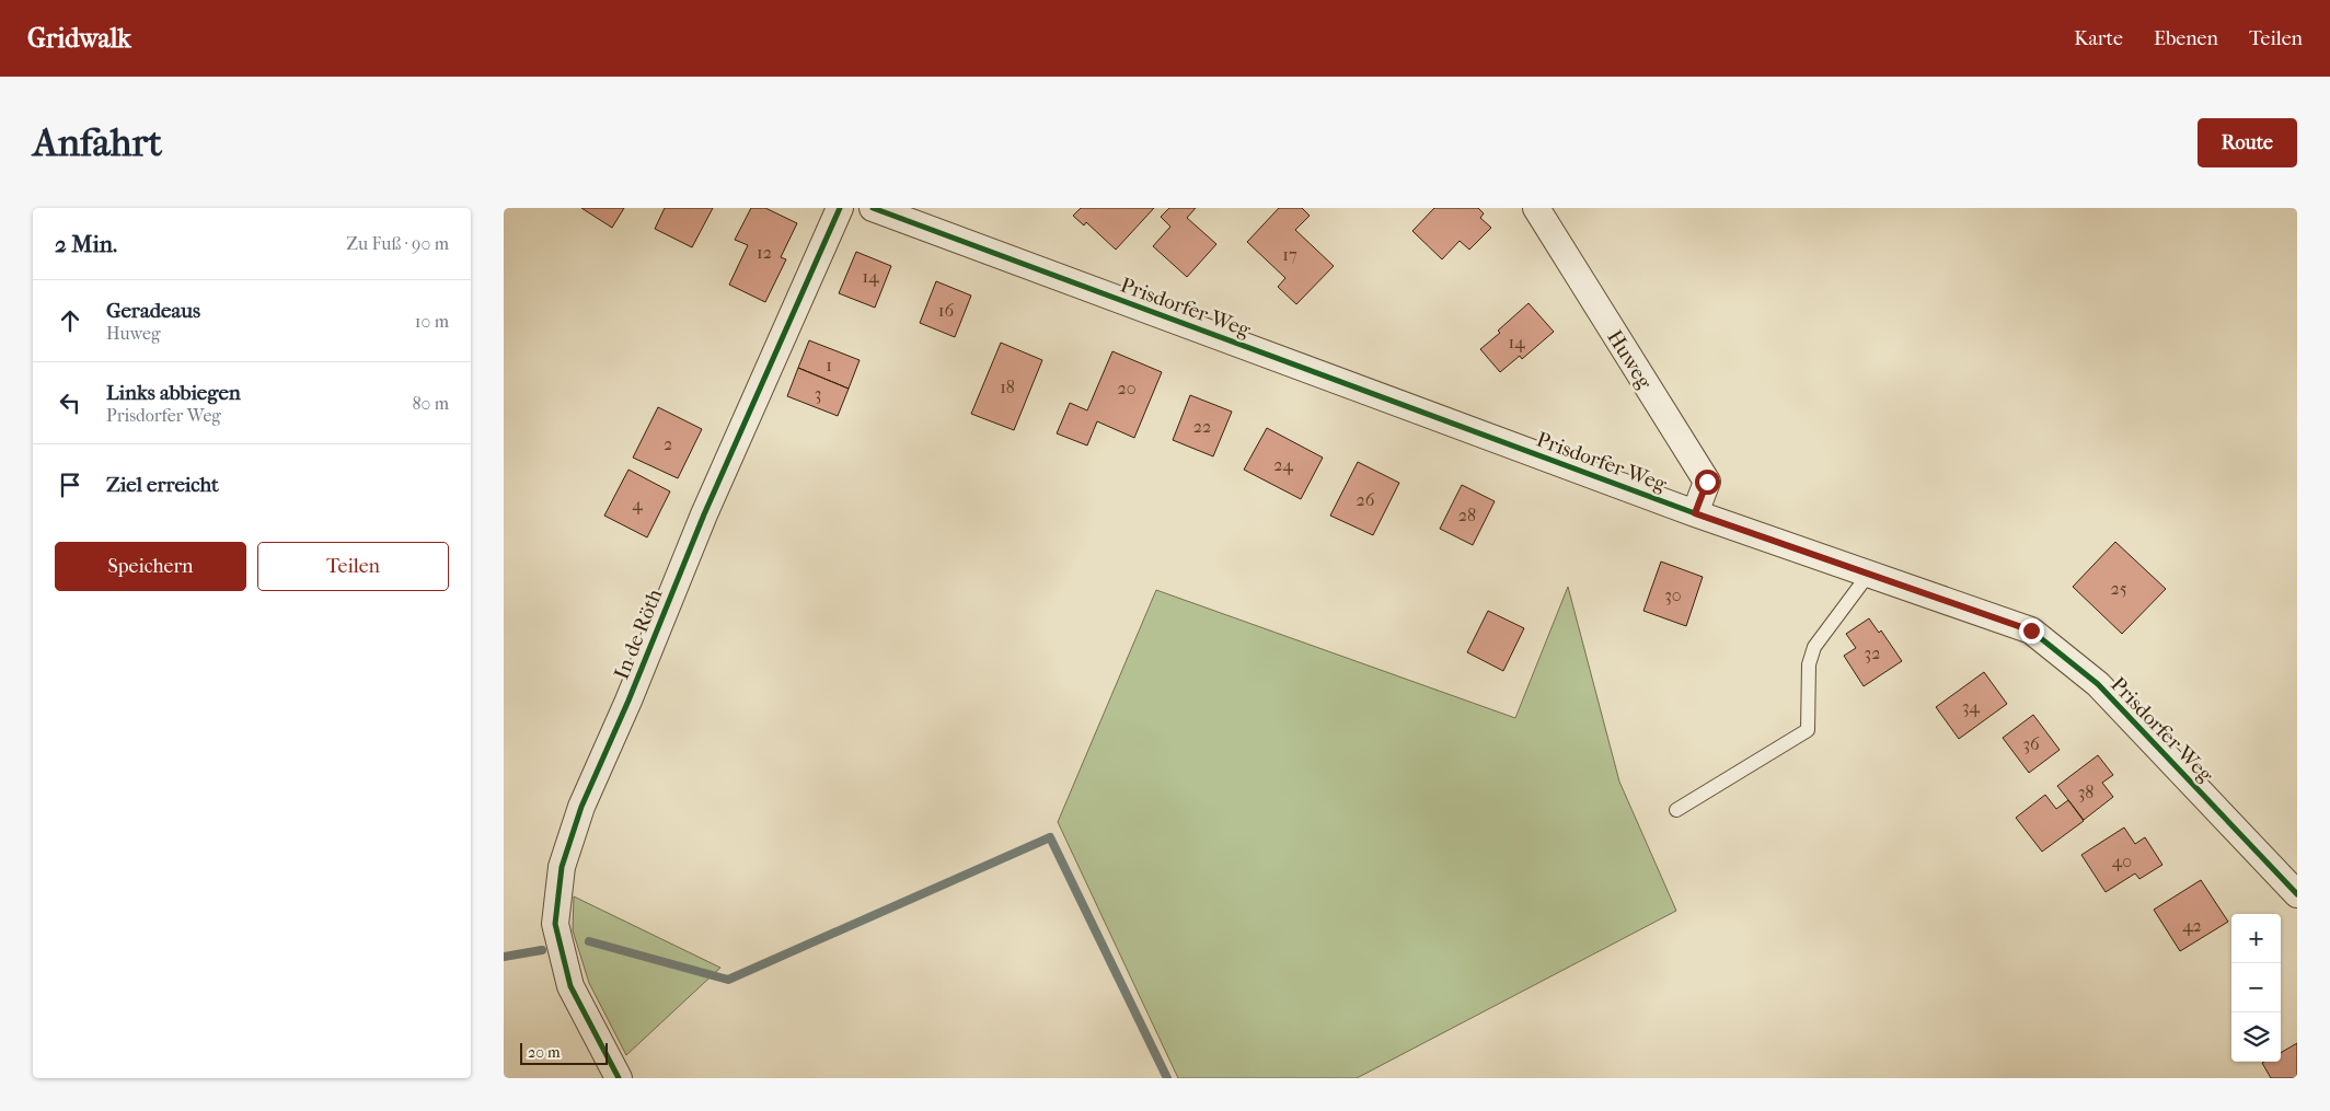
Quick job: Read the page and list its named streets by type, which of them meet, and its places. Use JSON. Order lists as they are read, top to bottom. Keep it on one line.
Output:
{"streets":{"street":["Prisdorfer Weg","Huweg","In de Röth"]},"crossings":[["Prisdorfer Weg","Huweg"]],"house_numbers":["12","17","14","16","14","1","18","20","3","22","2","24","26","4","28","25","30","32","34","36","38","40","42"],"scale_bar":"20 m","page":{"header":"Gridwalk","nav":["Karte","Ebenen","Teilen"],"buttons":["Route",["Speichern","Teilen"]],"title":"Anfahrt","heading":["2 Min.","Zu Fuß · 90 m"],"list":[["Geradeaus","Huweg","10 m"],["Links abbiegen","Prisdorfer Weg","80 m"],"Ziel erreicht"],"map_buttons":["+","−"],"scale":"20 m"}}
